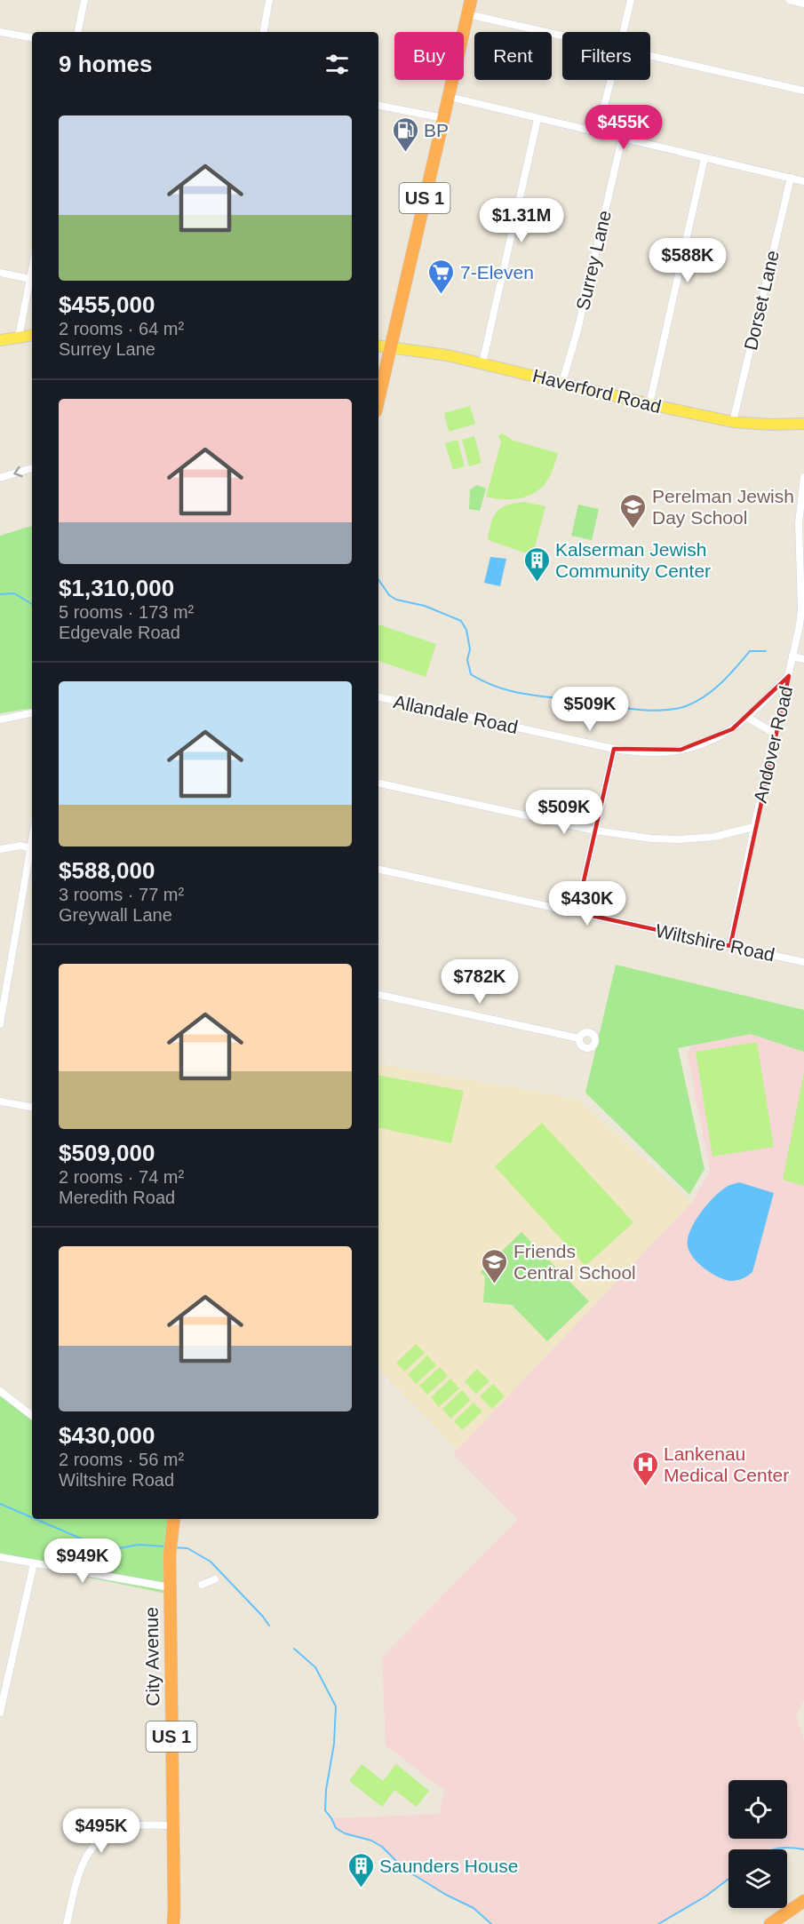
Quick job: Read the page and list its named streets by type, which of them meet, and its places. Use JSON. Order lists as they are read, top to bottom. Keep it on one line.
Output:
{"streets":{"highway":["US 1","City Avenue"],"main road":["Haverford Road"],"street":["Surrey Lane","Dorset Lane","Allandale Road","Andover Road","Wiltshire Road"]},"crossings":[["US 1","Haverford Road"],["Surrey Lane","Haverford Road"],["Dorset Lane","Haverford Road"],["Allandale Road","Andover Road"],["Andover Road","Wiltshire Road"]],"places":{"fuel station":["BP"],"supermarket":["7-Eleven"],"school or university":["Perelman Jewish Day School","Friends Central School"],"building":["Kalserman Jewish Community Center","Saunders House"],"hospital":["Lankenau Medical Center"]},"page":{"chip":["Buy","Rent","Filters"],"heading":"9 homes","list":[{"name":"$455,000","note":"2 rooms · 64 m² · Surrey Lane"},{"name":"$1,310,000","note":"5 rooms · 173 m² · Edgevale Road"},{"name":"$588,000","note":"3 rooms · 77 m² · Greywall Lane"},{"name":"$509,000","note":"2 rooms · 74 m² · Meredith Road"},{"name":"$430,000","note":"2 rooms · 56 m² · Wiltshire Road"}],"price":["$455K","$1.31M","$588K","$509K","$509K","$430K","$782K","$949K","$495K"]}}
